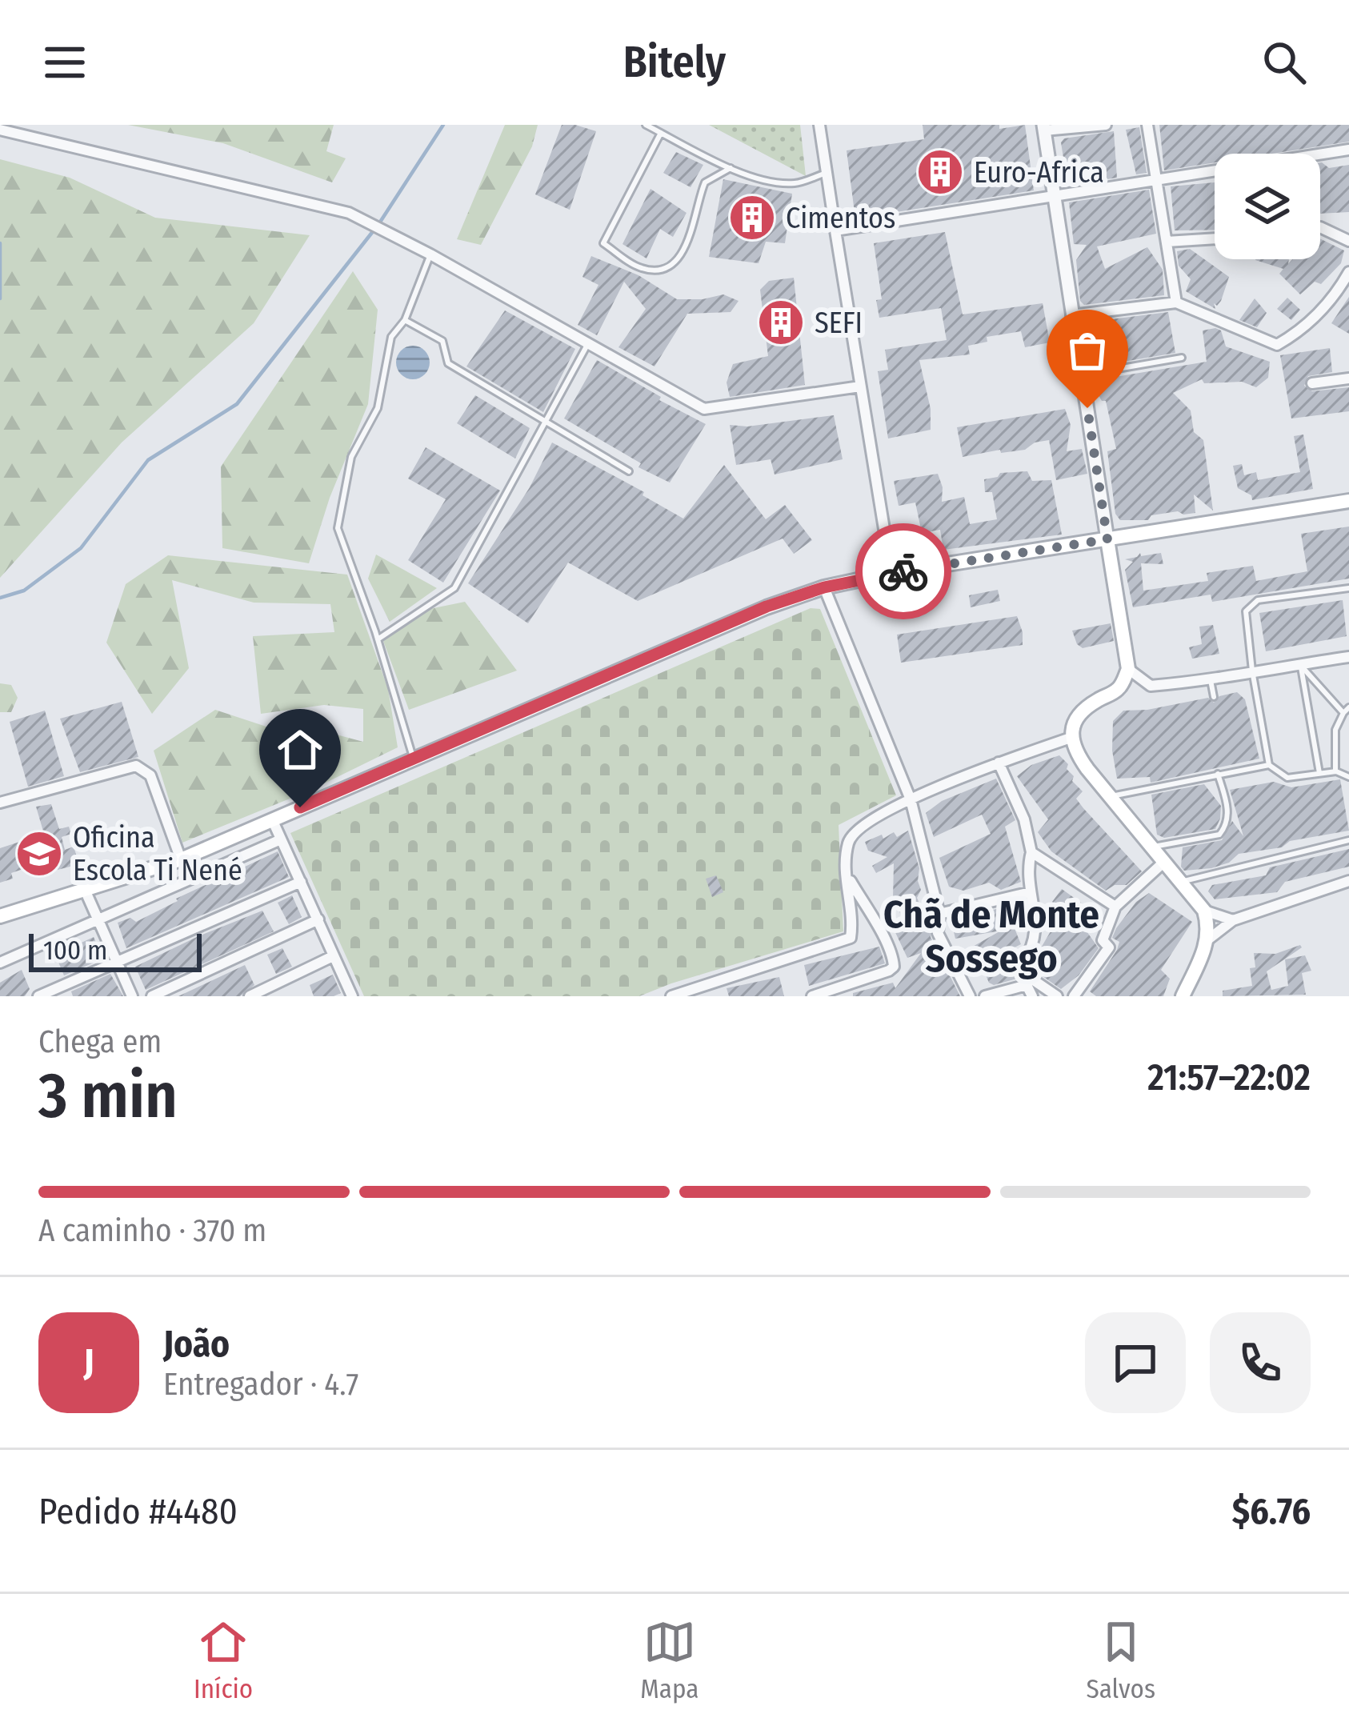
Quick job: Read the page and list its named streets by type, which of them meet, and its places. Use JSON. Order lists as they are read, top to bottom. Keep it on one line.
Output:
{"districts":["Chã de Monte Sossego"],"places":{"building":["Euro-Africa","Cimentos","SEFI"],"school or university":["Oficina Escola Ti Nené"]},"scale_bar":"100 m","page":{"header":"Bitely","scale":"100 m","heading":["3 min","Chega em","21:57–22:02"],"panel":["João","Entregador · 4.7","Pedido #4480","$6.76"],"bar":"A caminho · 370 m","round":"J","tabs":["Início","Mapa","Salvos"]}}
